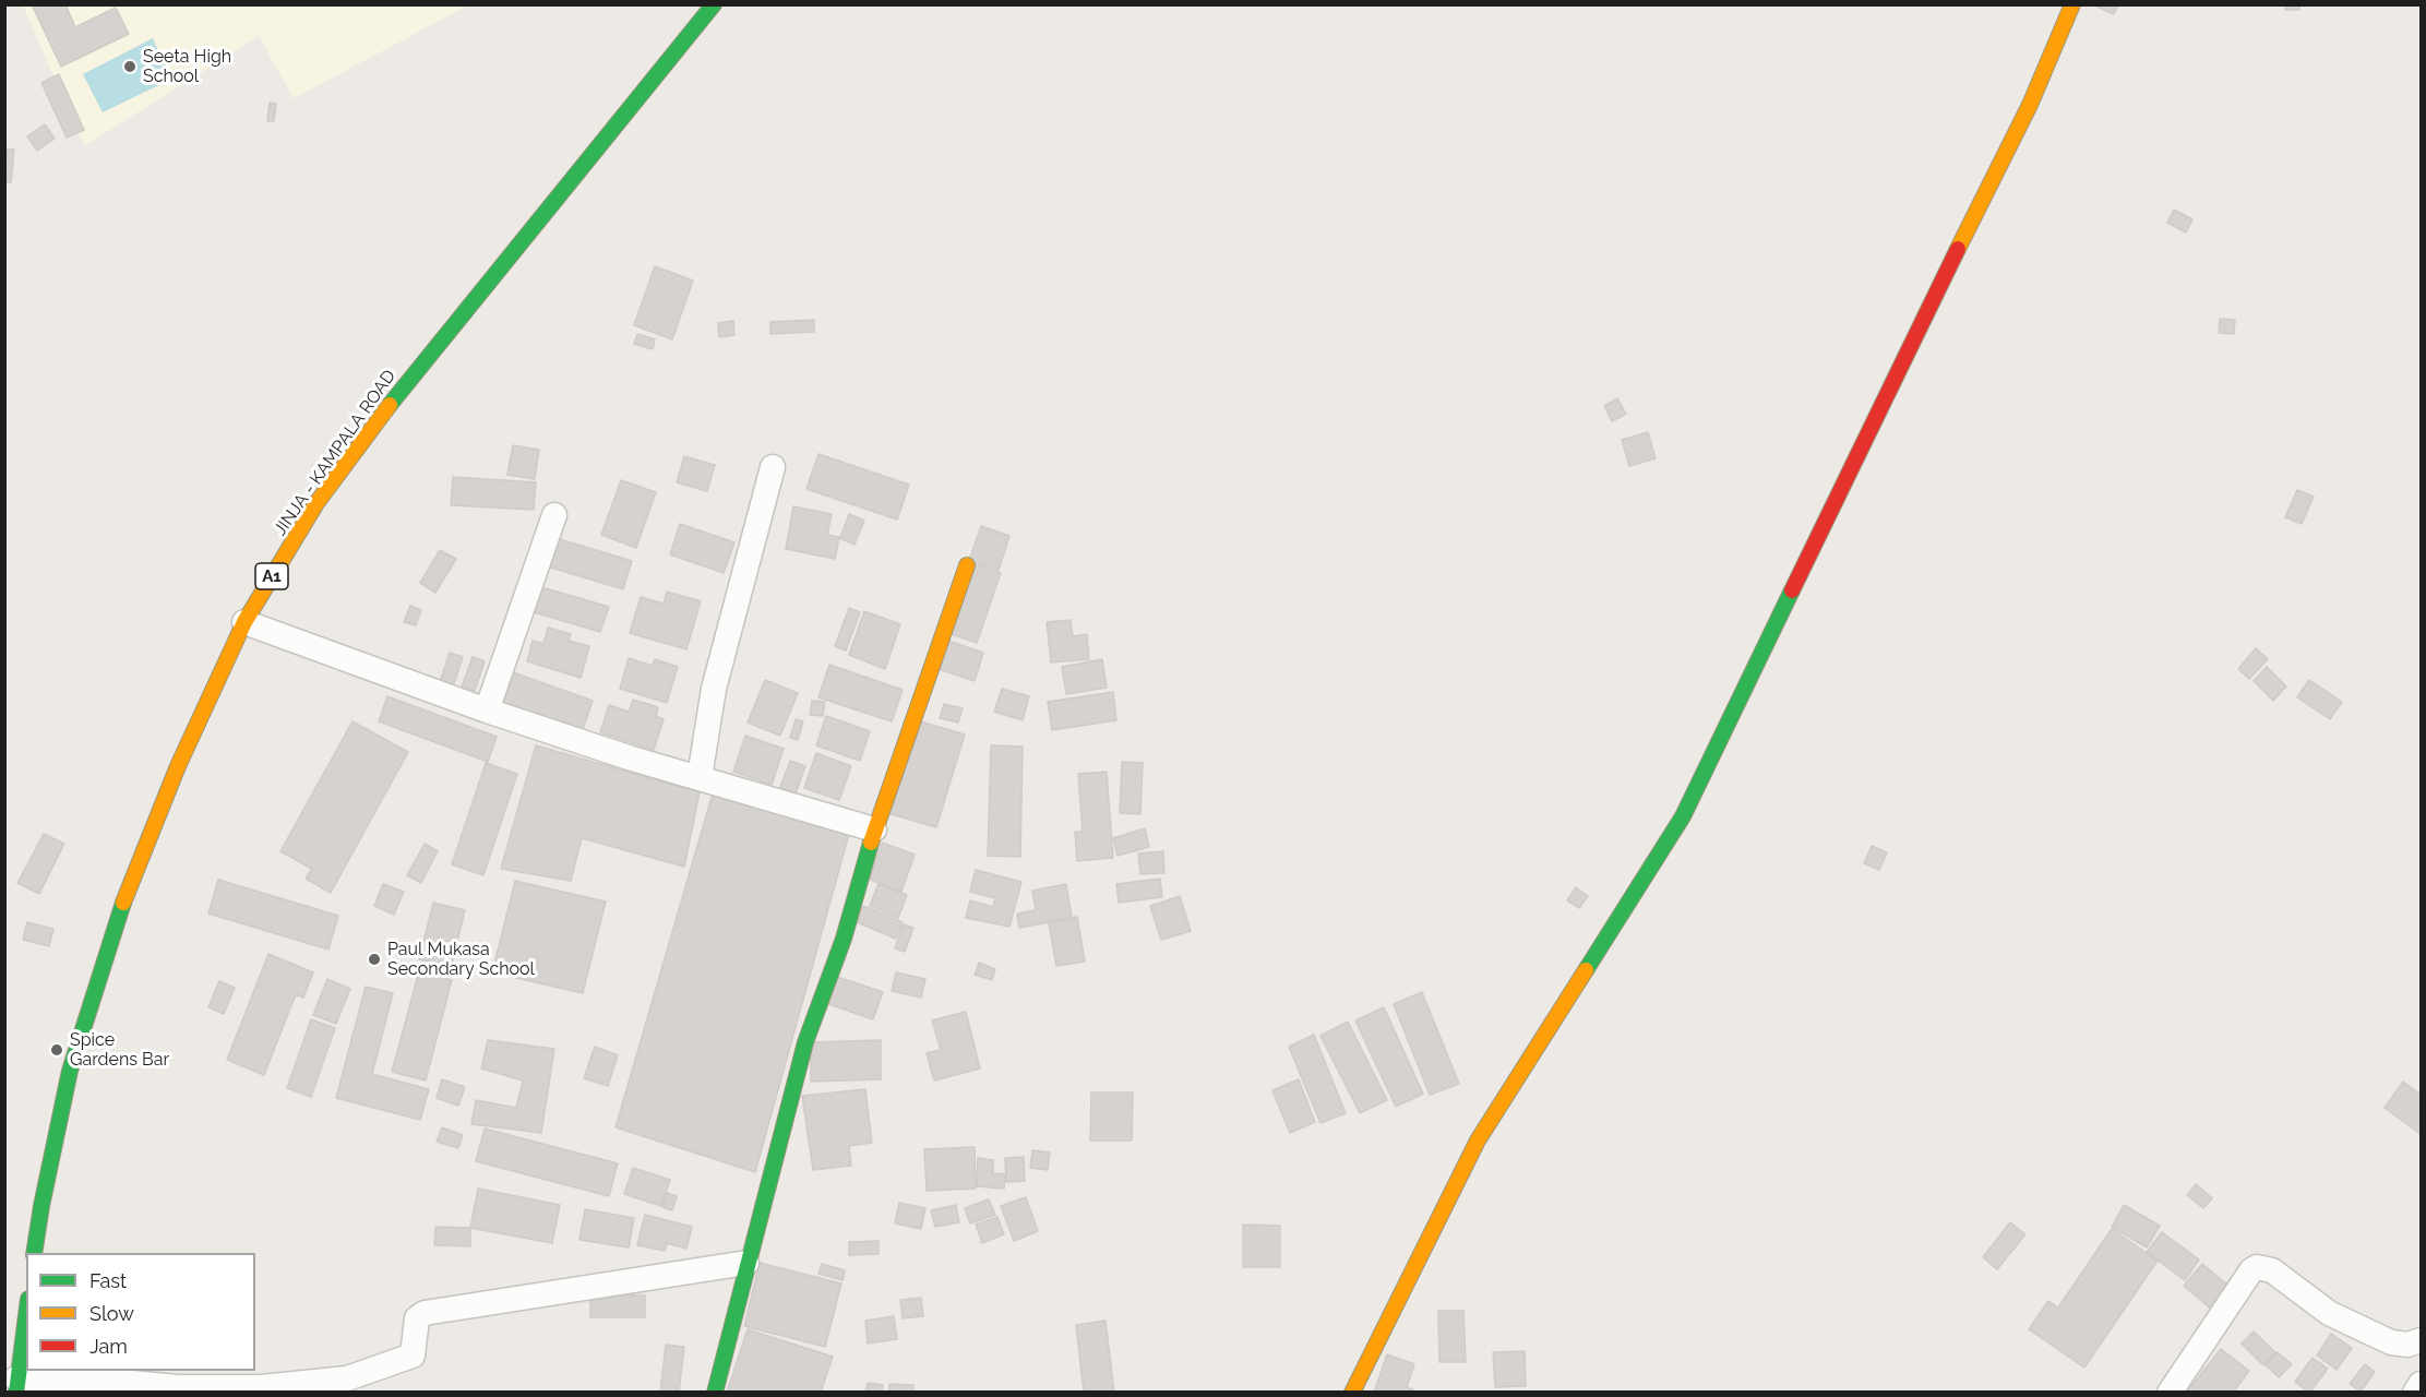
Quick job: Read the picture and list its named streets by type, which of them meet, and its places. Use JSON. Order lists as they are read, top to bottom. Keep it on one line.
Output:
{"streets":{"main road":["JINJA - KAMPALA ROAD","A1"]},"places":["Seeta High School","Paul Mukasa Secondary School","Spice Gardens Bar"],"legend":["Fast","Slow","Jam"]}
